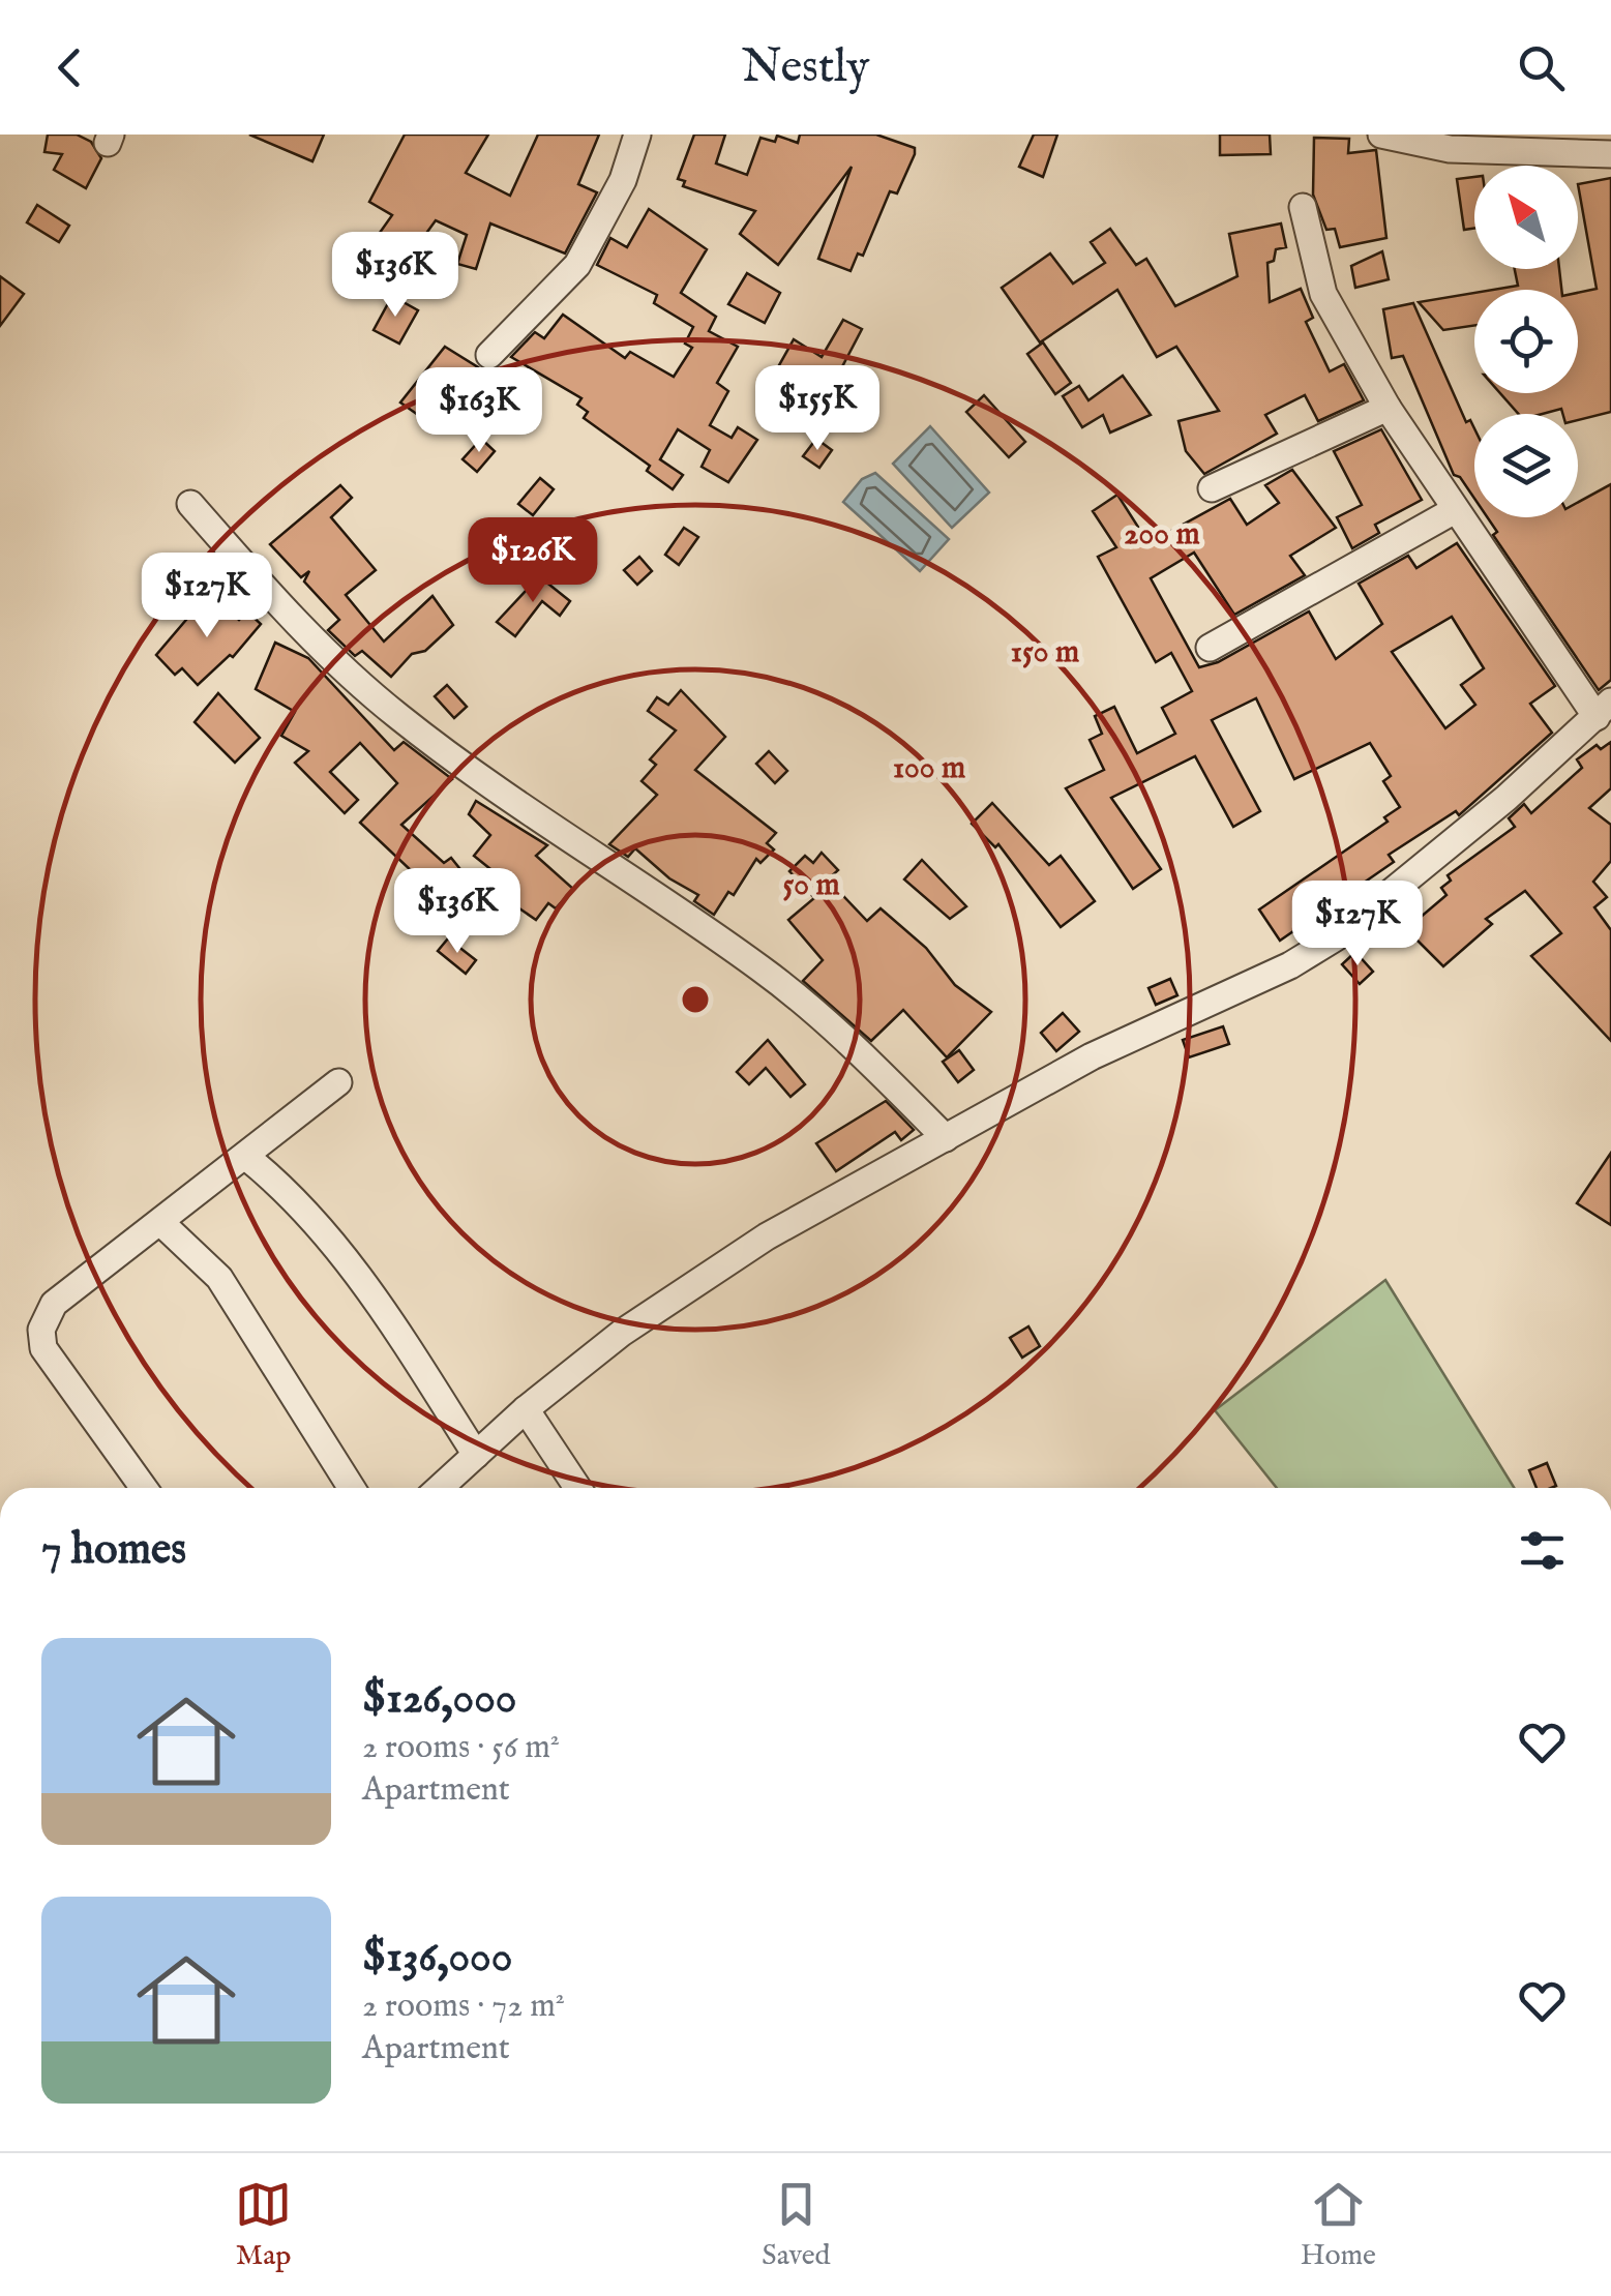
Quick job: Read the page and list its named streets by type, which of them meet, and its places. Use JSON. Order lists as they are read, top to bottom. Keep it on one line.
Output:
{"north":"top left","page":{"header":"Nestly","price":["$136K","$155K","$163K","$126K","$127K","$136K","$127K"],"heading":"7 homes","list":[{"name":"$126,000","note":"2 rooms · 56 m² · Apartment"},{"name":"$136,000","note":"2 rooms · 72 m² · Apartment"}],"tabs":["Map","Saved","Home"]},"rings":["200 m","150 m","100 m","50 m"]}
